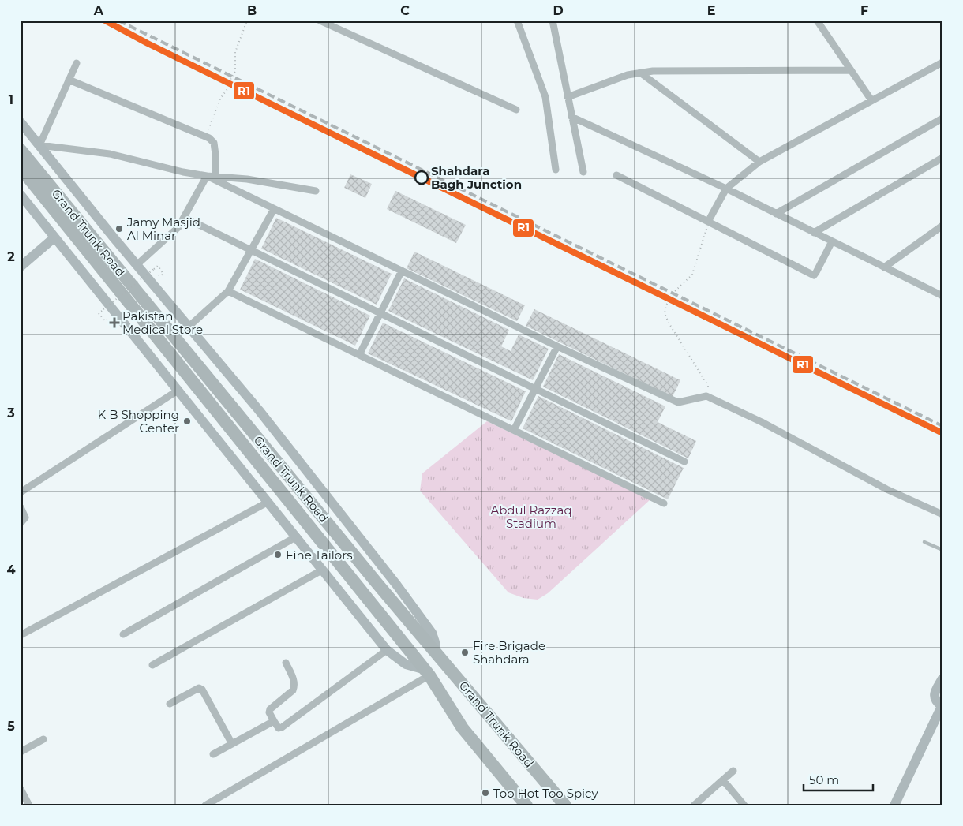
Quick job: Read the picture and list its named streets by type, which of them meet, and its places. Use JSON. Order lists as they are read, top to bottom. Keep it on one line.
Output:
{"streets":{"highway":["Grand Trunk Road"]},"parks":["Abdul Razzaq Stadium"],"places":{"other":["Shahdara Bagh Junction","Jamy Masjid Al Minar","K B Shopping Center","Fine Tailors","Fire Brigade Shahdara","Too Hot Too Spicy"],"health":["Pakistan Medical Store"]},"lines":["transit line R1"],"scale_bar":"50 m","grid":{"columns":["A","B","C","D","E","F"],"rows":["1","2","3","4","5"]}}
